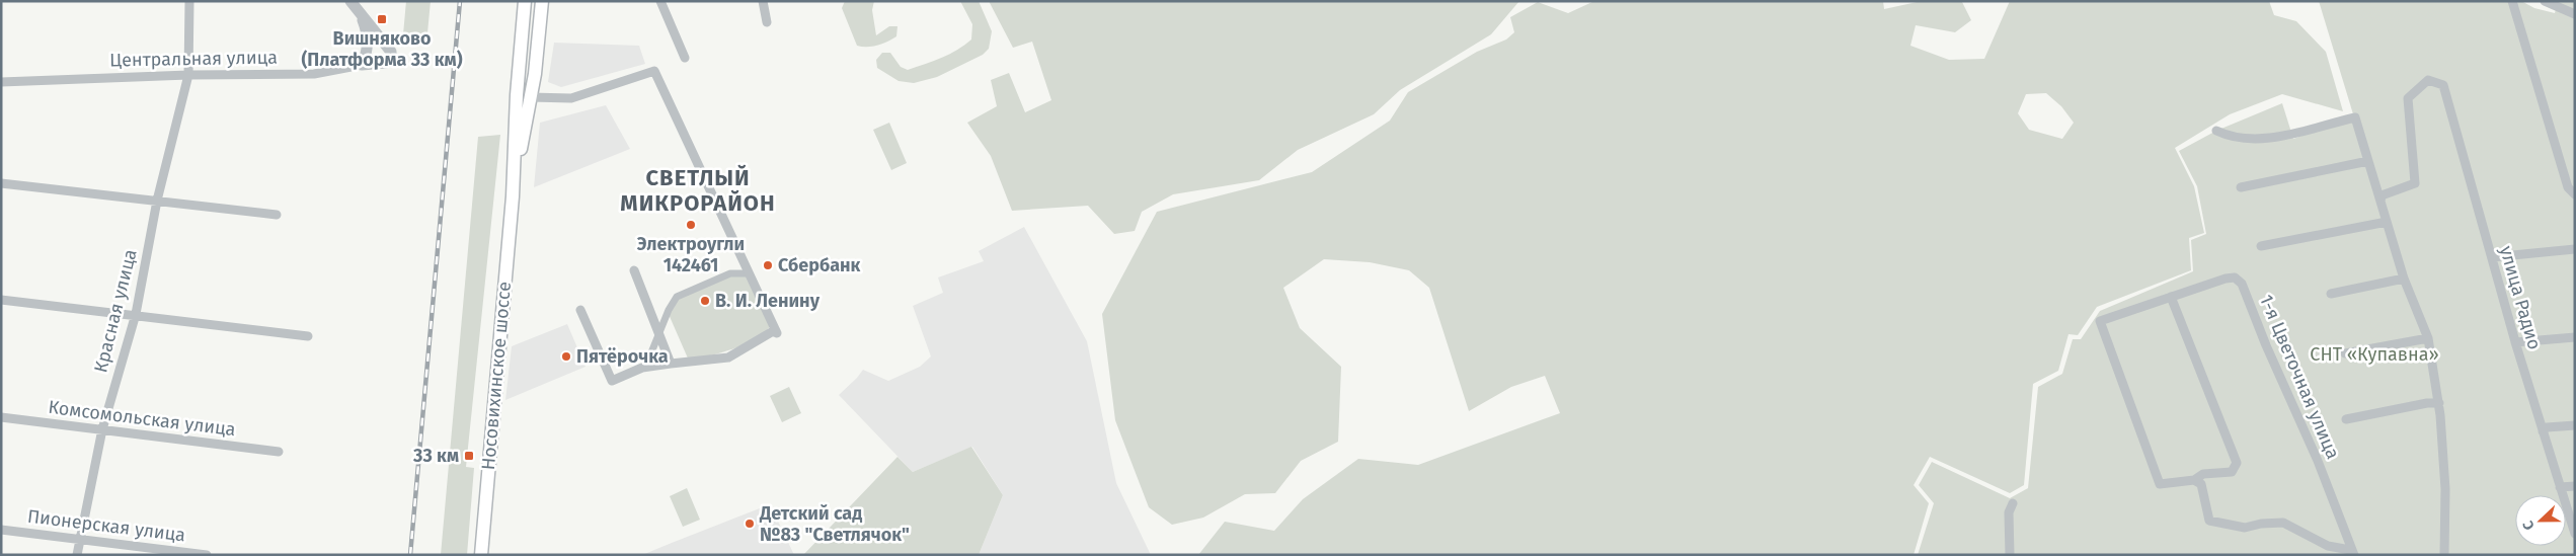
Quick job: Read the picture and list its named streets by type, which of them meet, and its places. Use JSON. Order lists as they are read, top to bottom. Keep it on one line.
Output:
{"streets":{"main road":["Носовихинское шоссе"],"street":["Центральная улица","улица Радио","Красная улица","1-я Цветочная улица","Комсомольская улица","Пионерская улица"]},"crossings":[["Центральная улица","Красная улица"],["Красная улица","Комсомольская улица"],["Красная улица","Пионерская улица"]],"districts":["СВЕТЛЫЙ МИКРОРАЙОН"],"parks":["СНТ «Купавна»"],"places":{"transit":["Вишняково (Платформа 33 км)","33 км"],"other":["Электроугли 142461","Сбербанк","В. И. Ленину","Пятёрочка","Детский сад №83 \"Светлячок\""]},"north":"left"}
